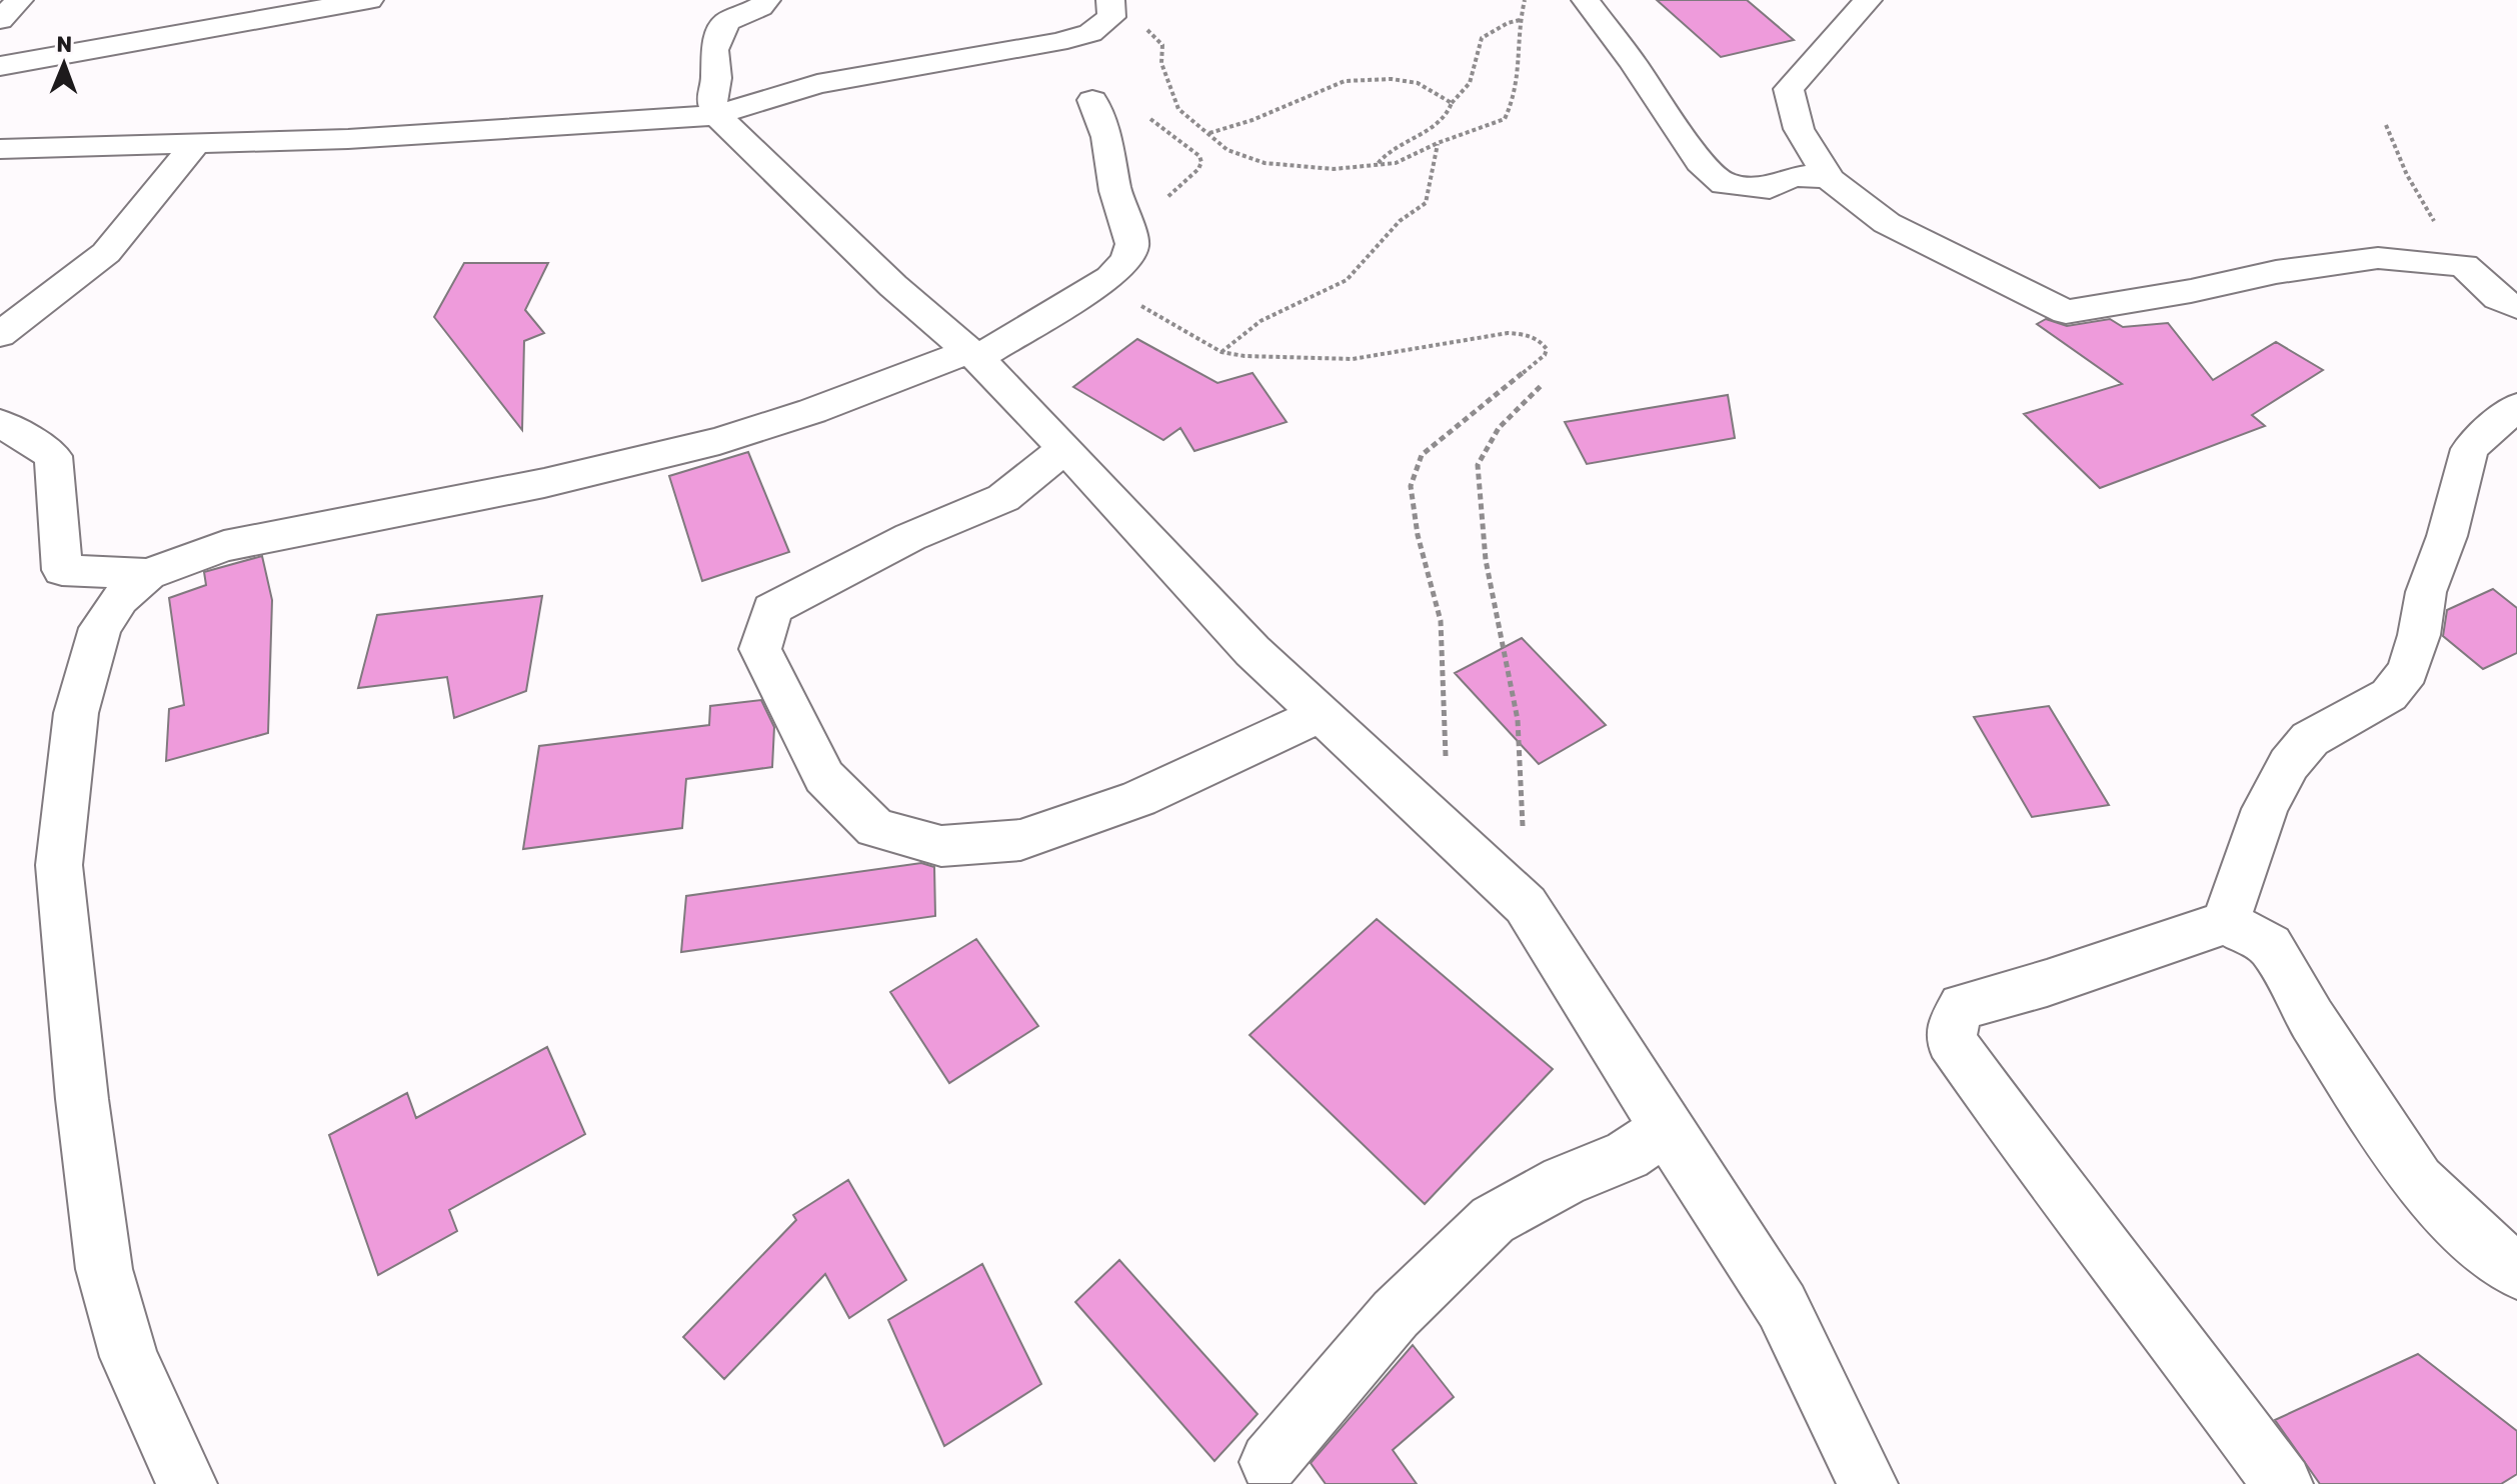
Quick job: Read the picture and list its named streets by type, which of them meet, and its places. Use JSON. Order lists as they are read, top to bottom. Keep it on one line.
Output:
{"north":"top"}
